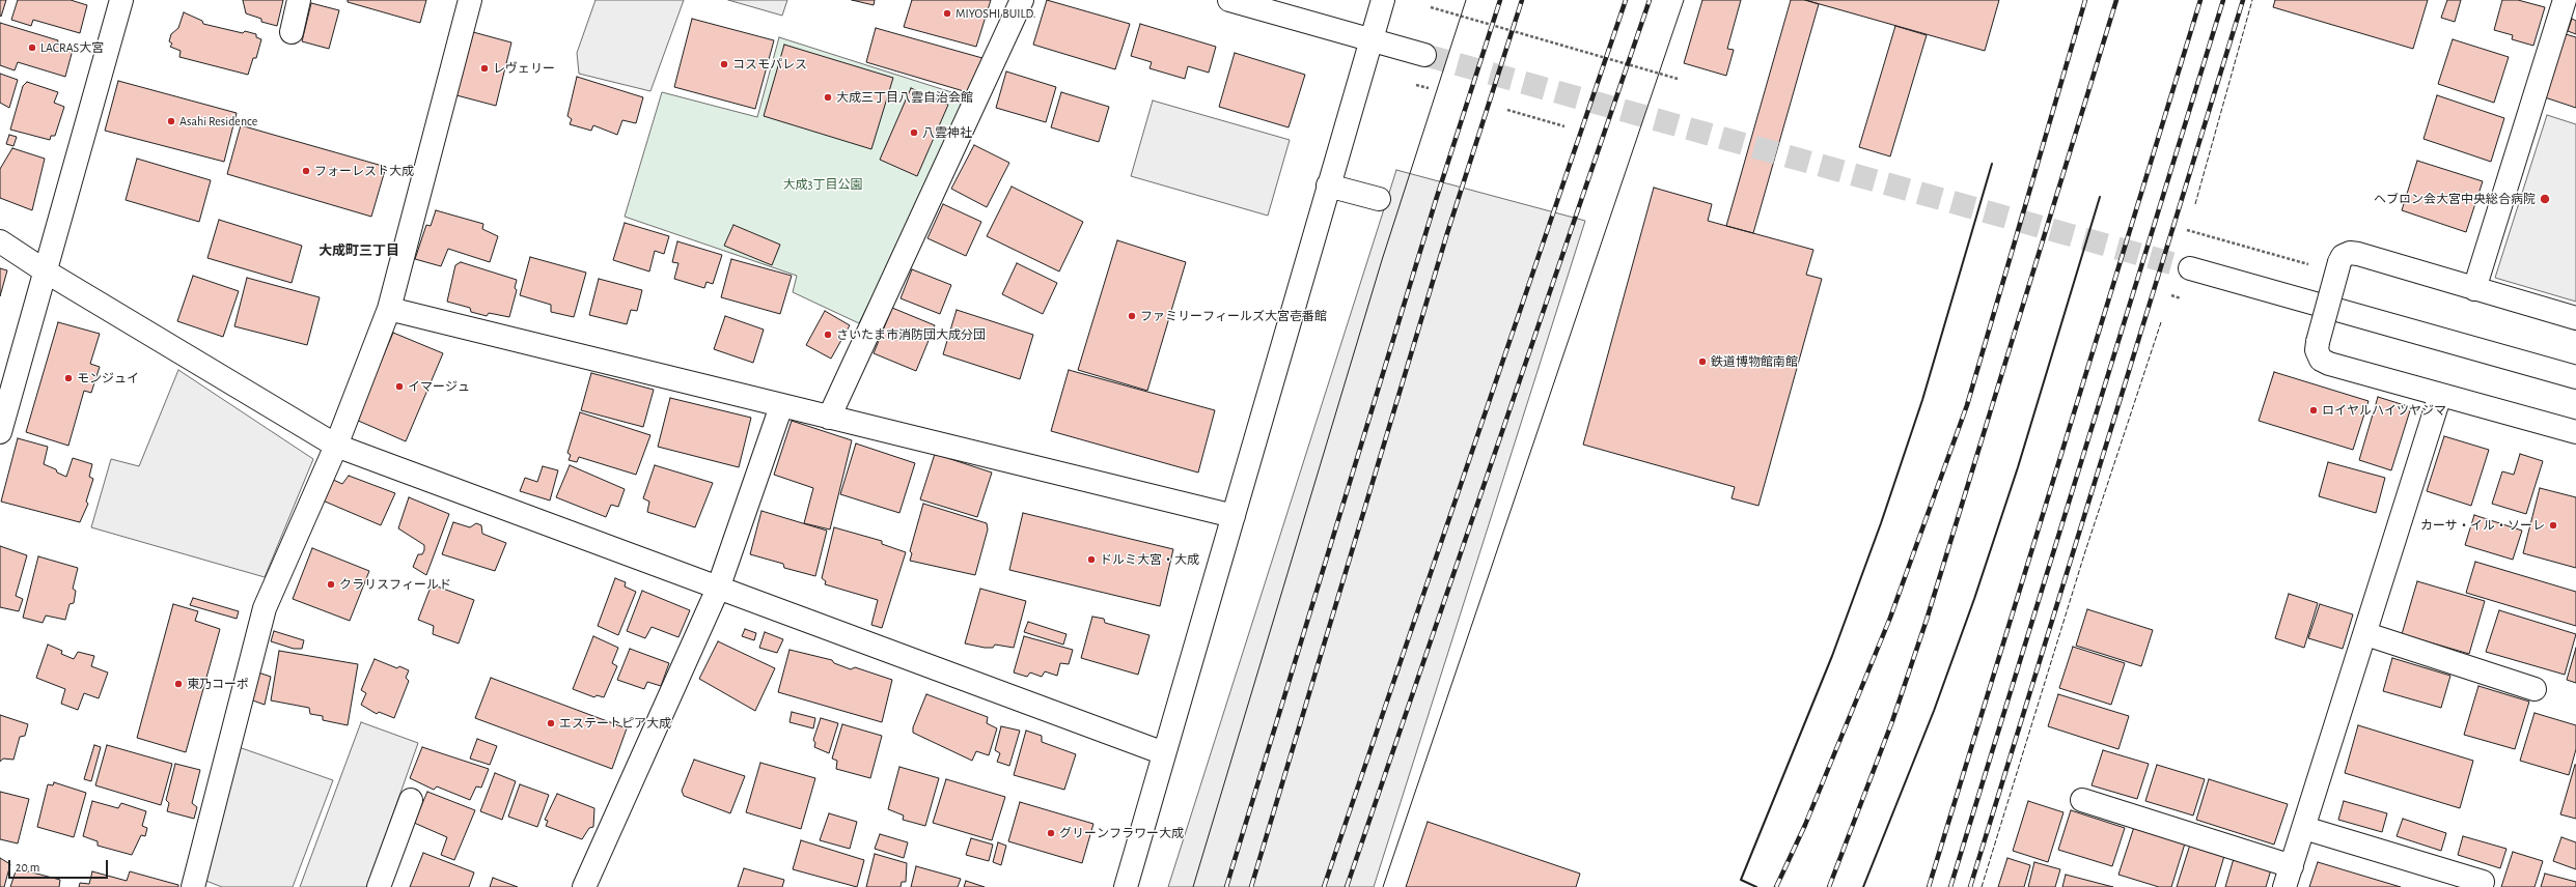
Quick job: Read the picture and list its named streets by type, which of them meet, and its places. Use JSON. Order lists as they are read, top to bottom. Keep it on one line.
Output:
{"districts":["大成町三丁目"],"parks":["大成3丁目公園"],"places":["MIYOSHI BUILD.","LACRAS大宮","コスモパレス","レヴェリー","大成三丁目八雲自治会館","Asahi Residence","八雲神社","フォーレスト大成","ヘブロン会大宮中央総合病院","ファミリーフィールズ大宮壱番館","さいたま市消防団大成分団","鉄道博物館南館","モンジュイ","イマージュ","ロイヤルハイツヤジマ","カーサ・イル・ソーレ","ドルミ大宮・大成","クラリスフィールド","東乃コーポ","エステートピア大成","グリーンフラワー大成"],"scale_bar":"20 m"}
